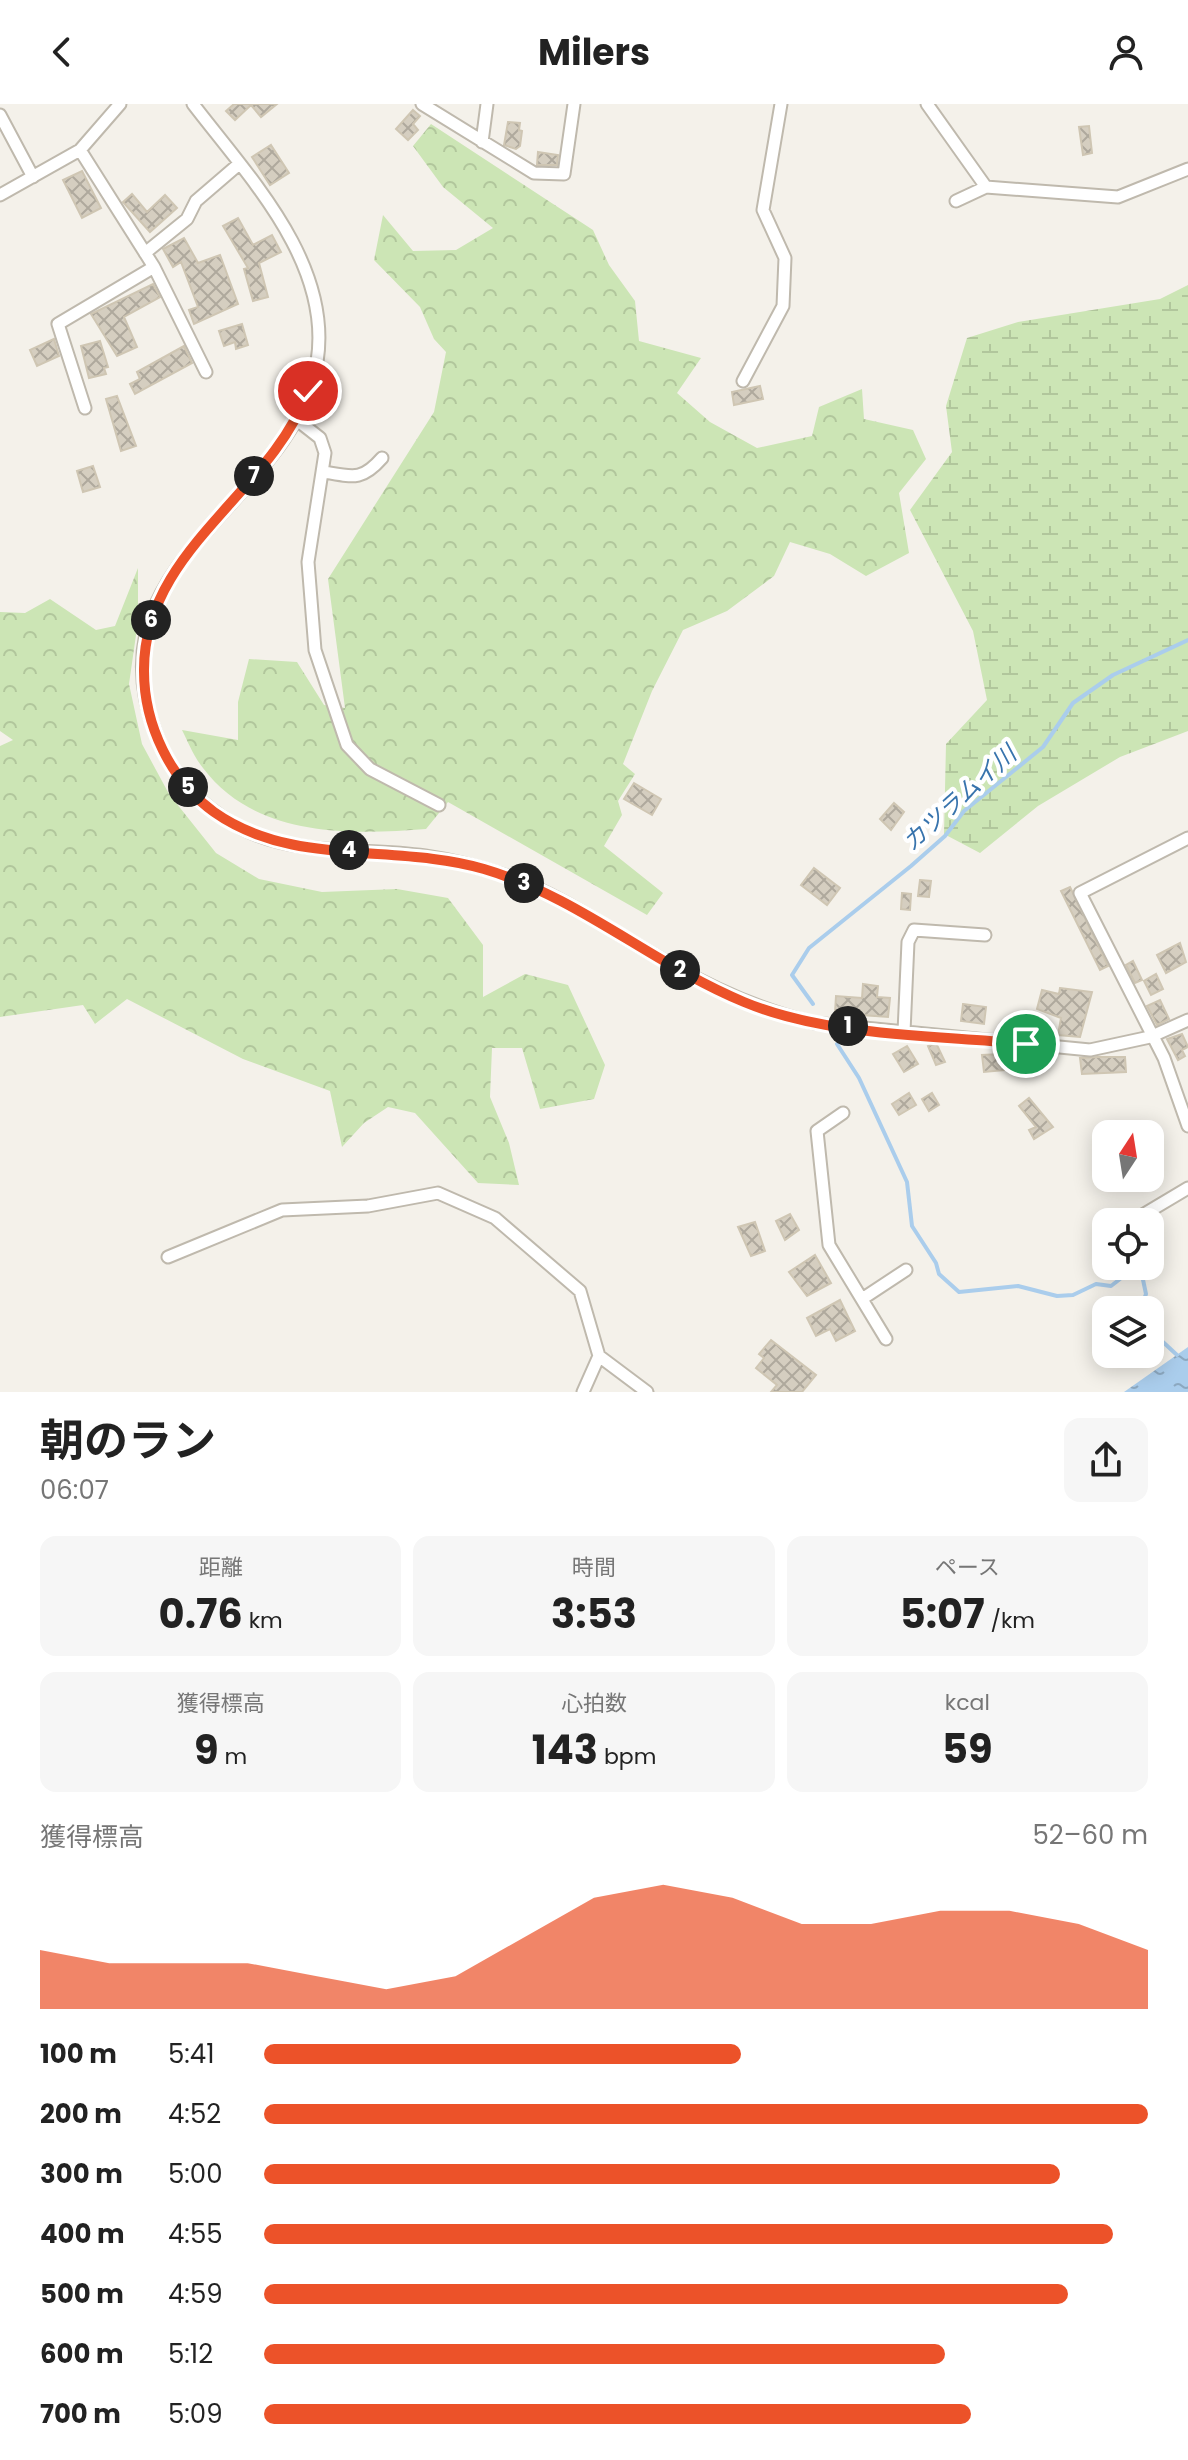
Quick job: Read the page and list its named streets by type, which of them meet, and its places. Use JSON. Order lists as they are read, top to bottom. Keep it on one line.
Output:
{"water":["カツラムイ川"],"north":"top","page":{"header":"Milers","pins":["7","6","5","4","3","2","1"],"heading":["朝のラン","06:07"],"stats":[["距離","0.76 km"],["時間","3:53"],["ペース","5:07 /km"],["獲得標高","9 m"],["心拍数","143 bpm"],["kcal","59"]],"chart":["獲得標高","52–60 m"],"list":[{"name":"100 m","note":"5:41"},{"name":"200 m","note":"4:52"},{"name":"300 m","note":"5:00"},{"name":"400 m","note":"4:55"},{"name":"500 m","note":"4:59"},{"name":"600 m","note":"5:12"},{"name":"700 m","note":"5:09"}]}}
